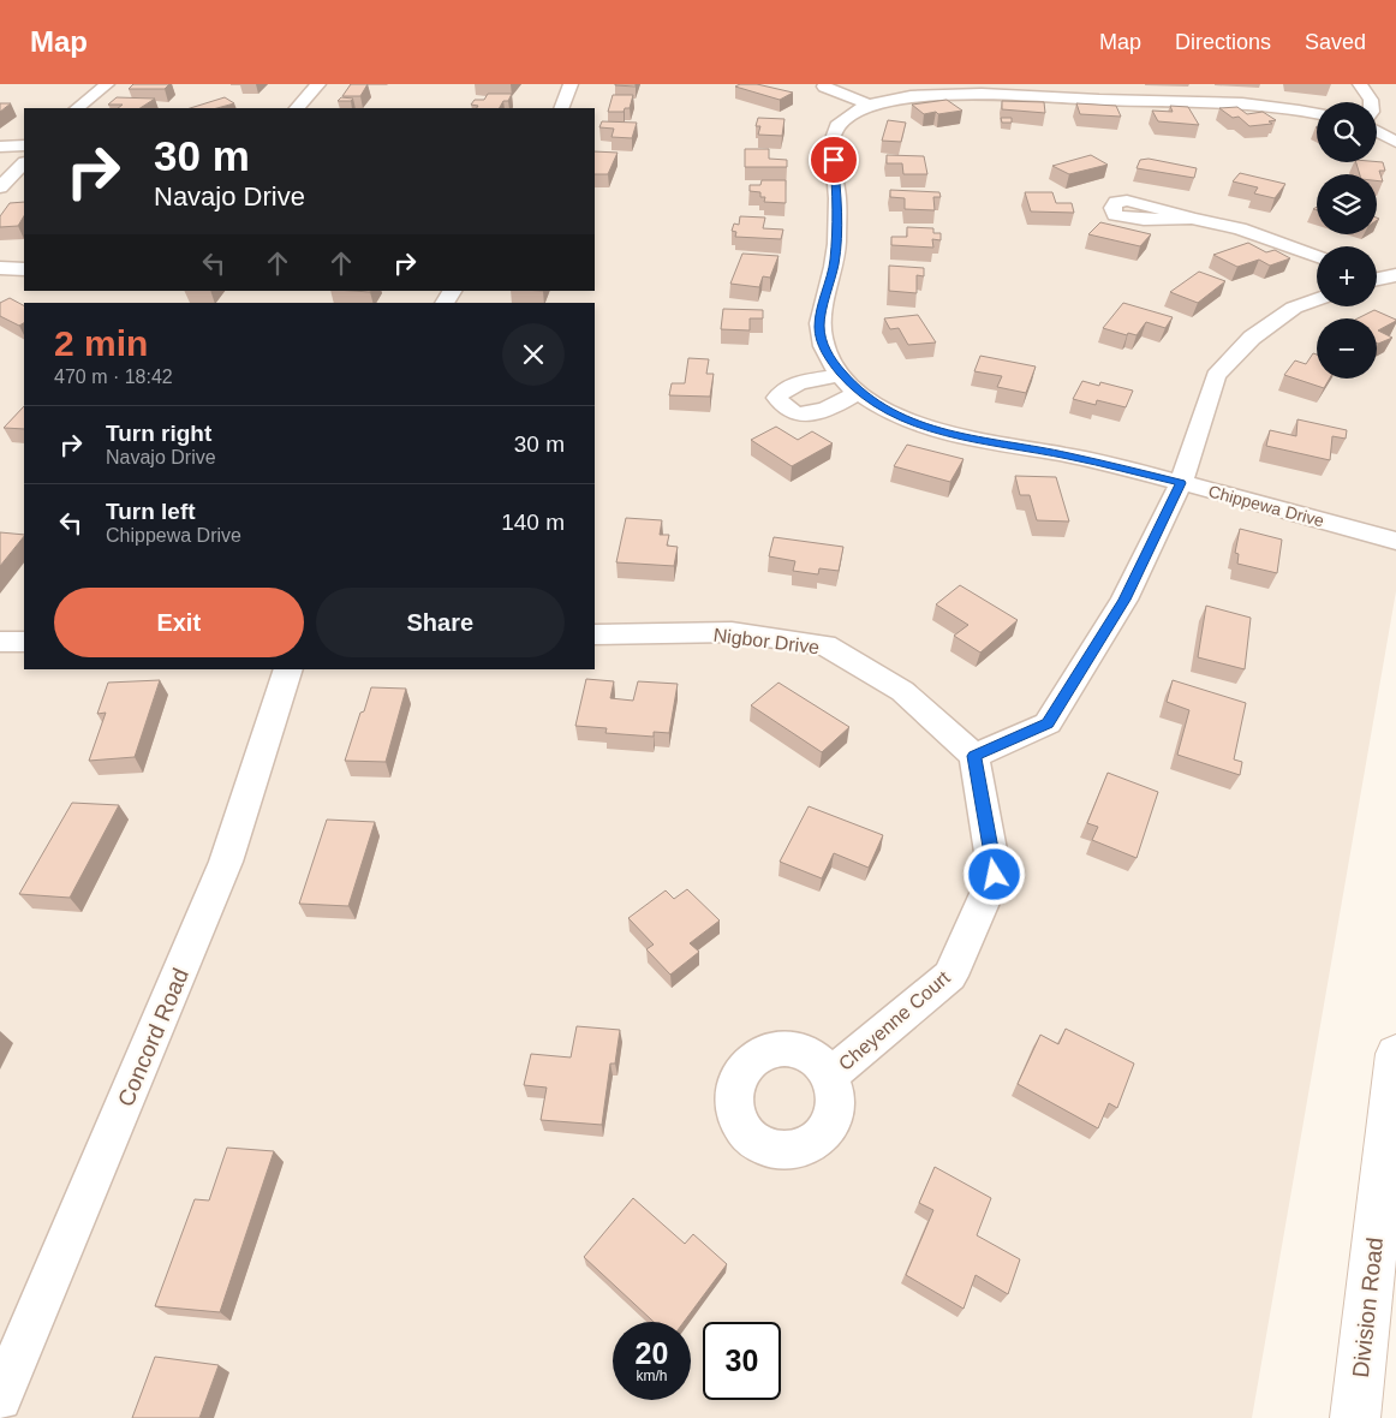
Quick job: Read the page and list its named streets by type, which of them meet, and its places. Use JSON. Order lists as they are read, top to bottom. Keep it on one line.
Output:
{"streets":{"street":["Chippewa Drive","Nigbor Drive","Cheyenne Court","Concord Road","Division Road"]},"crossings":[["Nigbor Drive","Cheyenne Court"]],"page":{"header":"Map","nav":["Map","Directions","Saved"],"map_buttons":["+","−"],"turn":["30 m","Navajo Drive"],"heading":["2 min","470 m · 18:42"],"list":[{"name":"Turn right","note":"Navajo Drive","value":"30 m"},{"name":"Turn left","note":"Chippewa Drive","value":"140 m"}],"buttons":["Exit","Share"],"speed":"20 km/h","limit":"30"}}
